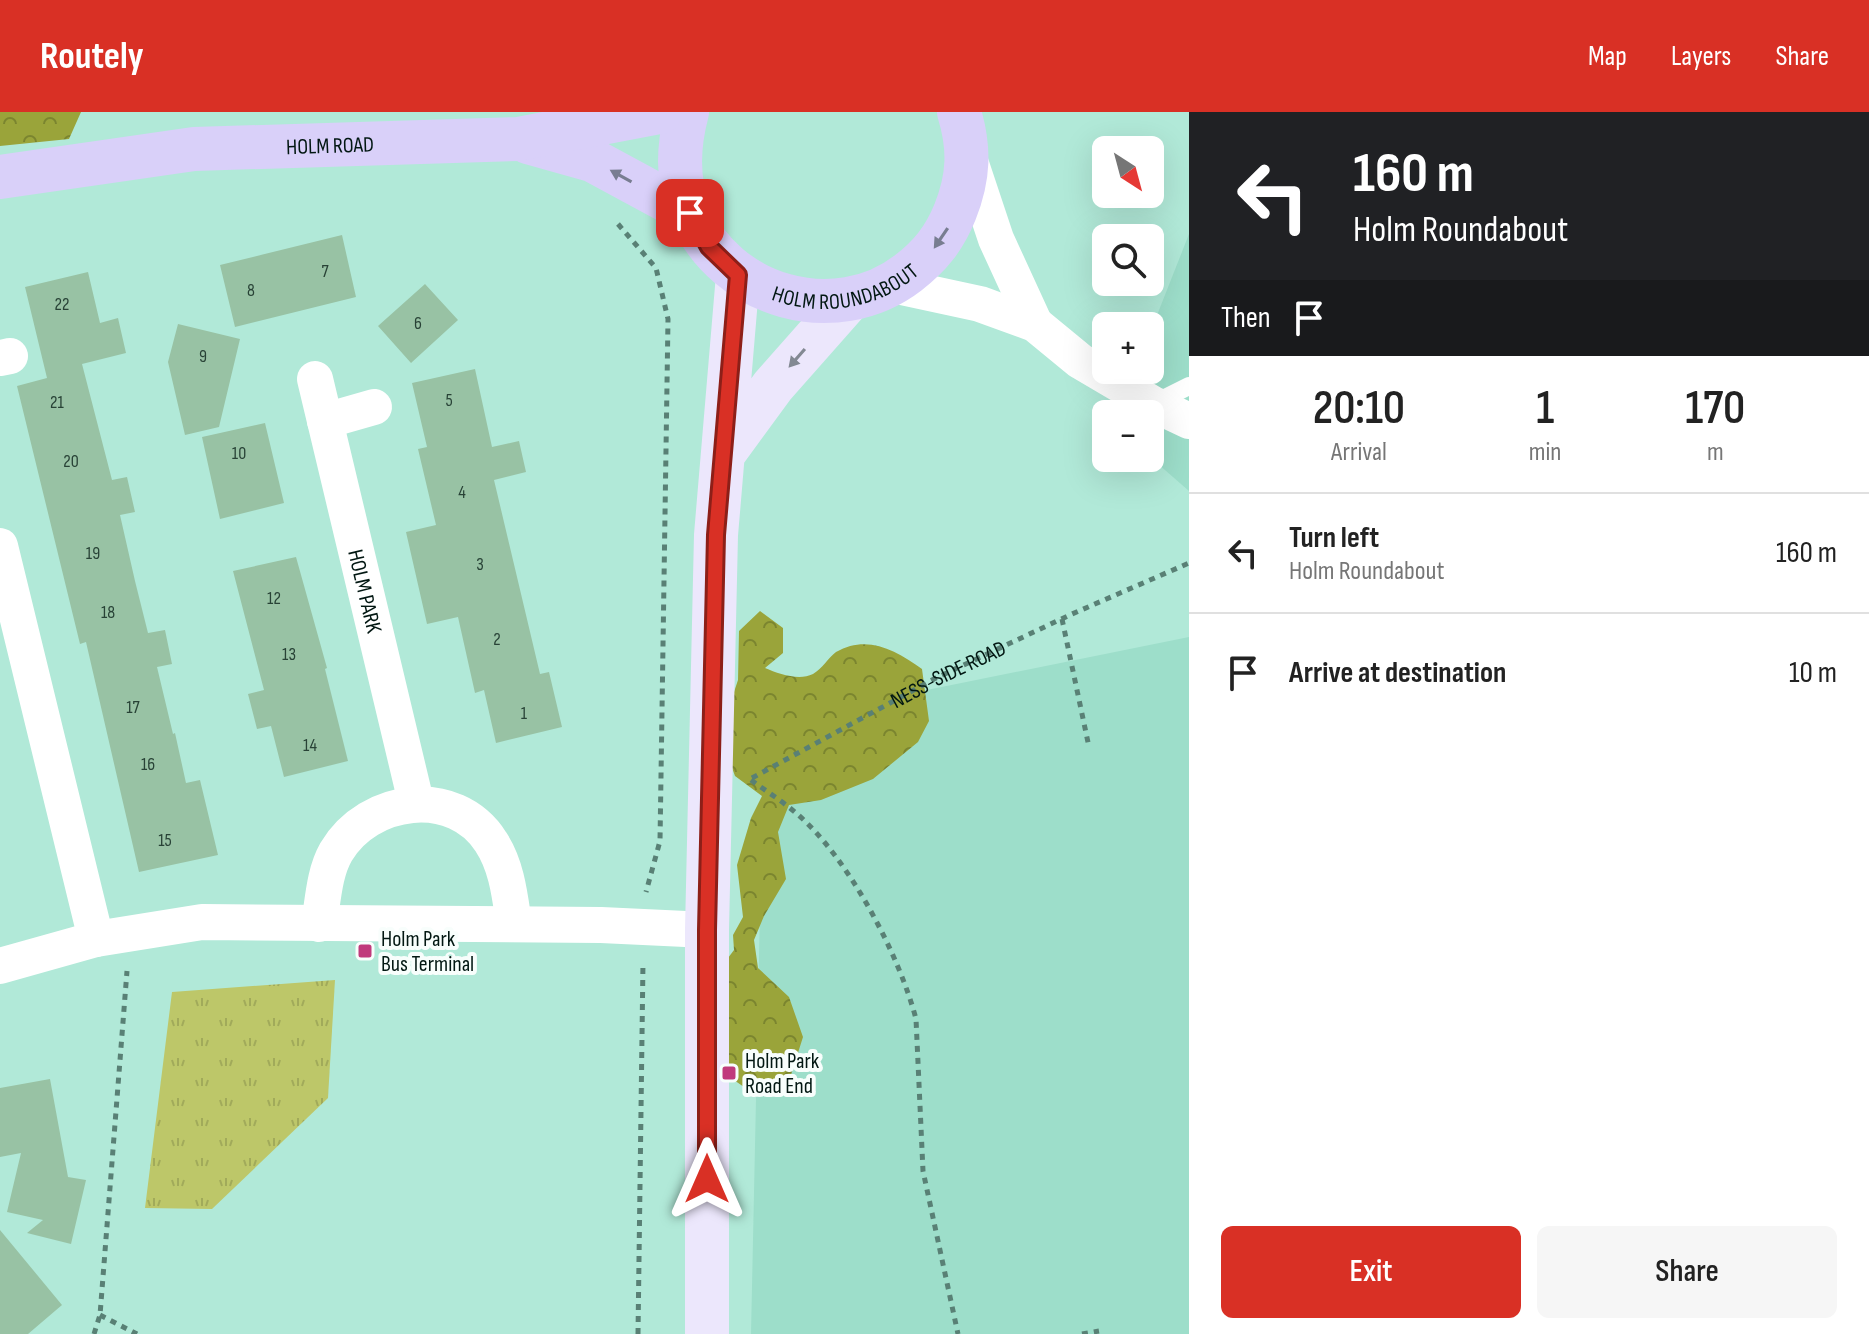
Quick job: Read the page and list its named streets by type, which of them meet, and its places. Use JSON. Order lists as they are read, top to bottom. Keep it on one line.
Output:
{"streets":{"main road":["HOLM ROAD","HOLM ROUNDABOUT"],"street":["HOLM PARK"],"path":["NESS-SIDE ROAD"]},"places":{"transit":["Holm Park Bus Terminal","Holm Park Road End"]},"house_numbers":["7","8","22","6","9","5","21","10","20","4","19","3","12","18","2","13","17","1","14","16","15"],"north":"bottom right","page":{"header":"Routely","nav":["Map","Layers","Share"],"turn":["160 m","Holm Roundabout"],"map_buttons":["+","−"],"then":"Then","eta":["20:10","Arrival","1","min","170","m"],"list":[{"name":"Turn left","note":"Holm Roundabout","value":"160 m"},{"name":"Arrive at destination","value":"10 m"}],"buttons":["Exit","Share"]}}
